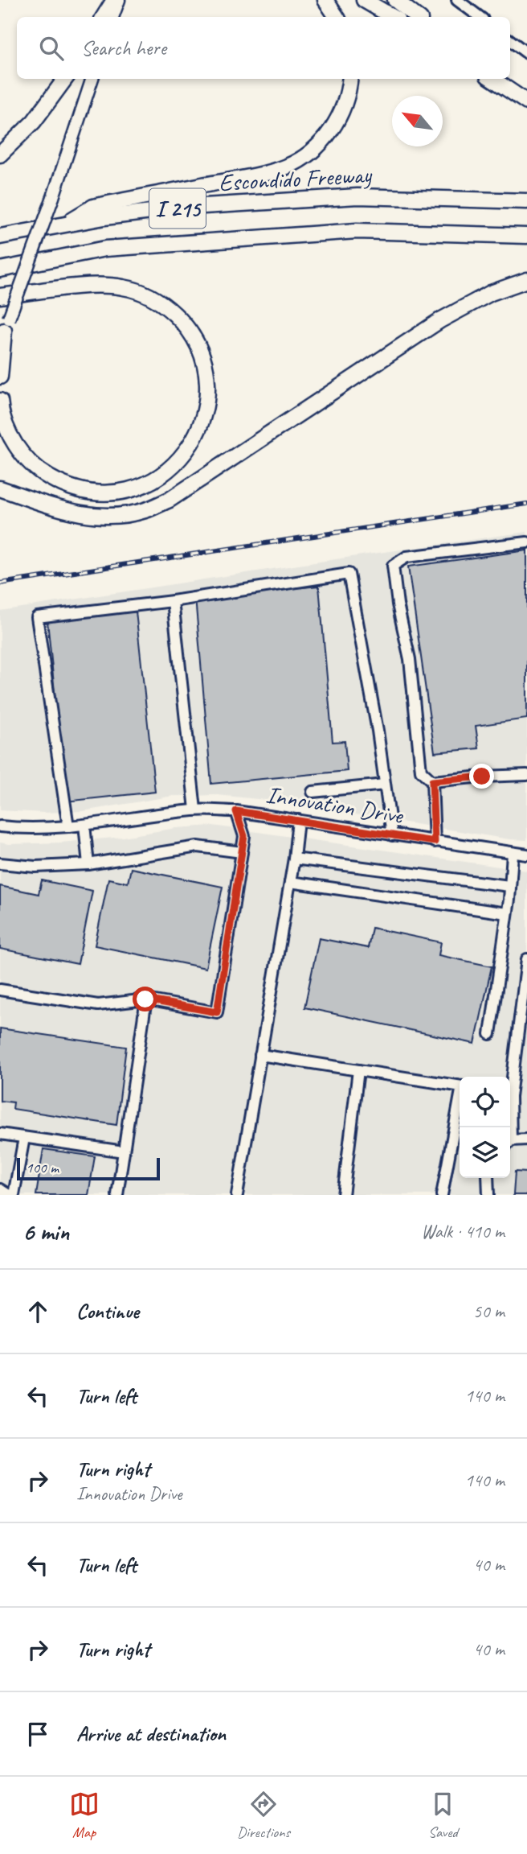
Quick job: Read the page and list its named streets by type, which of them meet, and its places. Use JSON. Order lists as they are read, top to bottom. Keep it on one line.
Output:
{"streets":{"highway":["Escondido Freeway","I 215"],"street":["Innovation Drive"]},"scale_bar":"100 m","north":"top left","page":{"search":"Search here","scale":"100 m","heading":["6 min","Walk · 410 m"],"list":[["Continue","50 m"],["Turn left","140 m"],["Turn right","Innovation Drive","140 m"],["Turn left","40 m"],["Turn right","40 m"],"Arrive at destination"],"nav":["Map","Directions","Saved"]}}
